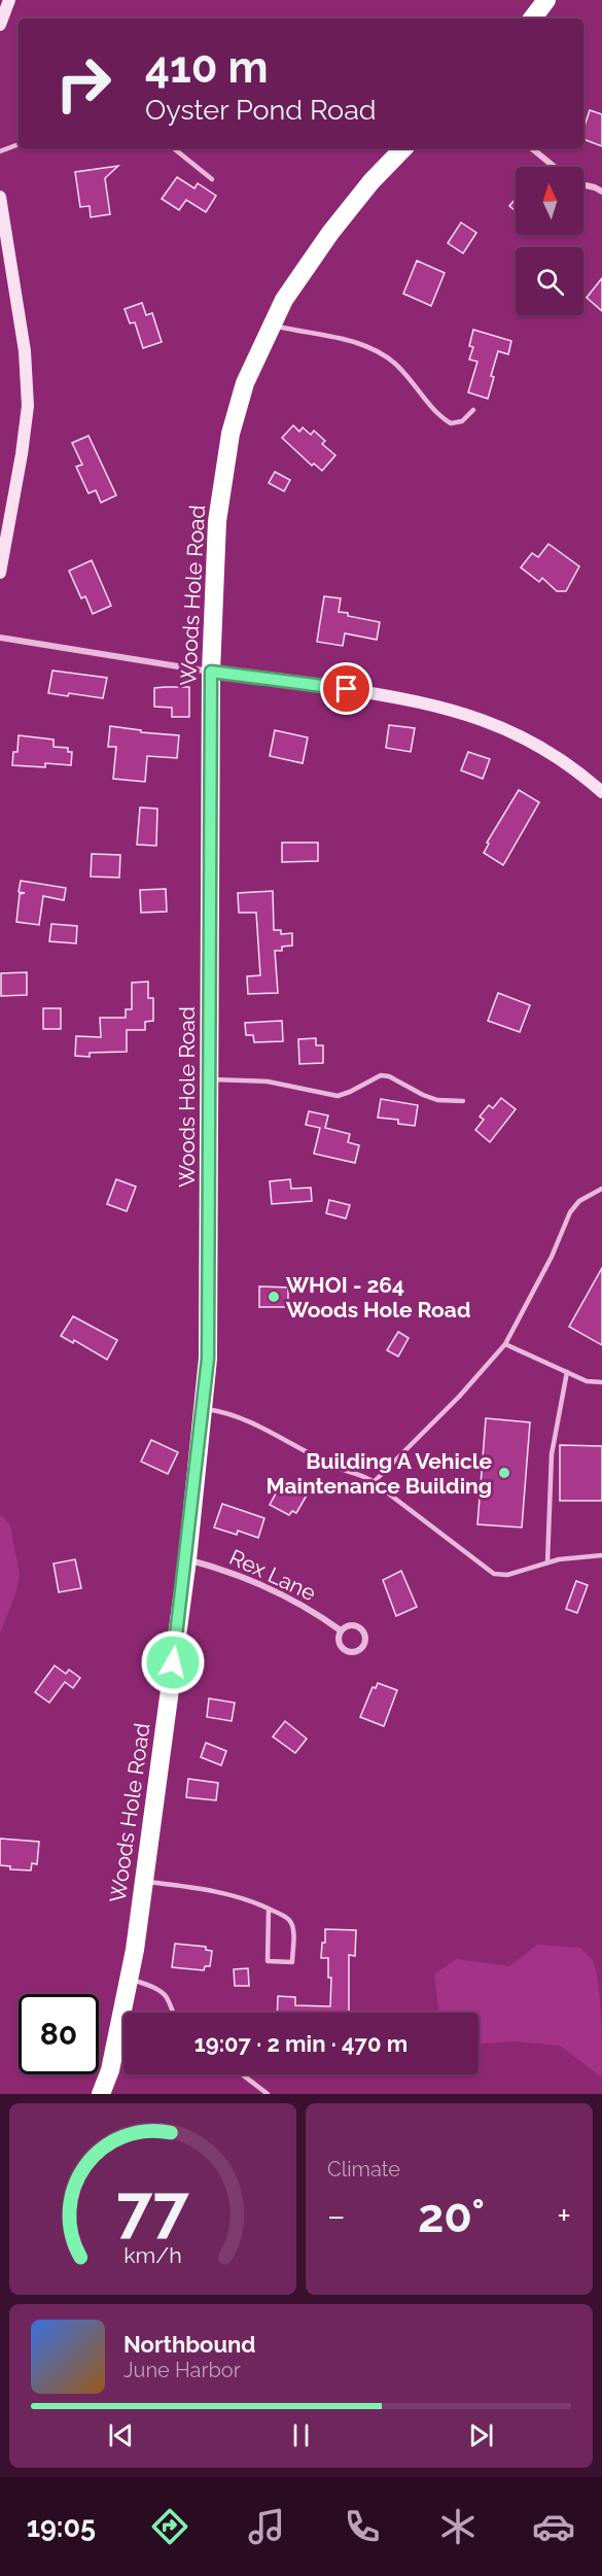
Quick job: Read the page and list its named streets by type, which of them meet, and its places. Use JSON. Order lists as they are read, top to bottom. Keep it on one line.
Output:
{"streets":{"highway":["Woods Hole Road"],"street":["Rex Lane"]},"crossings":[["Woods Hole Road","Rex Lane"]],"places":["WHOI - 264 Woods Hole Road","Building A Vehicle Maintenance Building"],"north":"top","page":{"turn":["410 m","Oyster Pond Road"],"limit":"80","trip":"19:07 · 2 min · 470 m","tile":"Climate","heat":["−","20°","+"],"song":["Northbound","June Harbor"],"tabs":"19:05","gauge":["77","km/h"]}}
